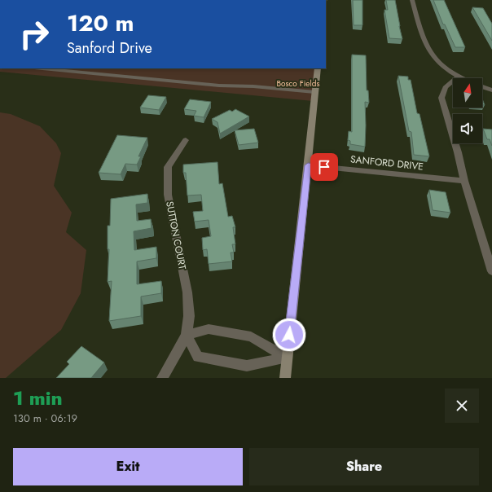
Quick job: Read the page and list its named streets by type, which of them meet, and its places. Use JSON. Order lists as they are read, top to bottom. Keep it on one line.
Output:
{"streets":{"street":["SANFORD DRIVE","SUTTON COURT"]},"parks":["Bosco Fields"],"north":"top","page":{"turn":["120 m","Sanford Drive"],"heading":["1 min","130 m · 06:19"],"buttons":["Exit","Share"]}}
